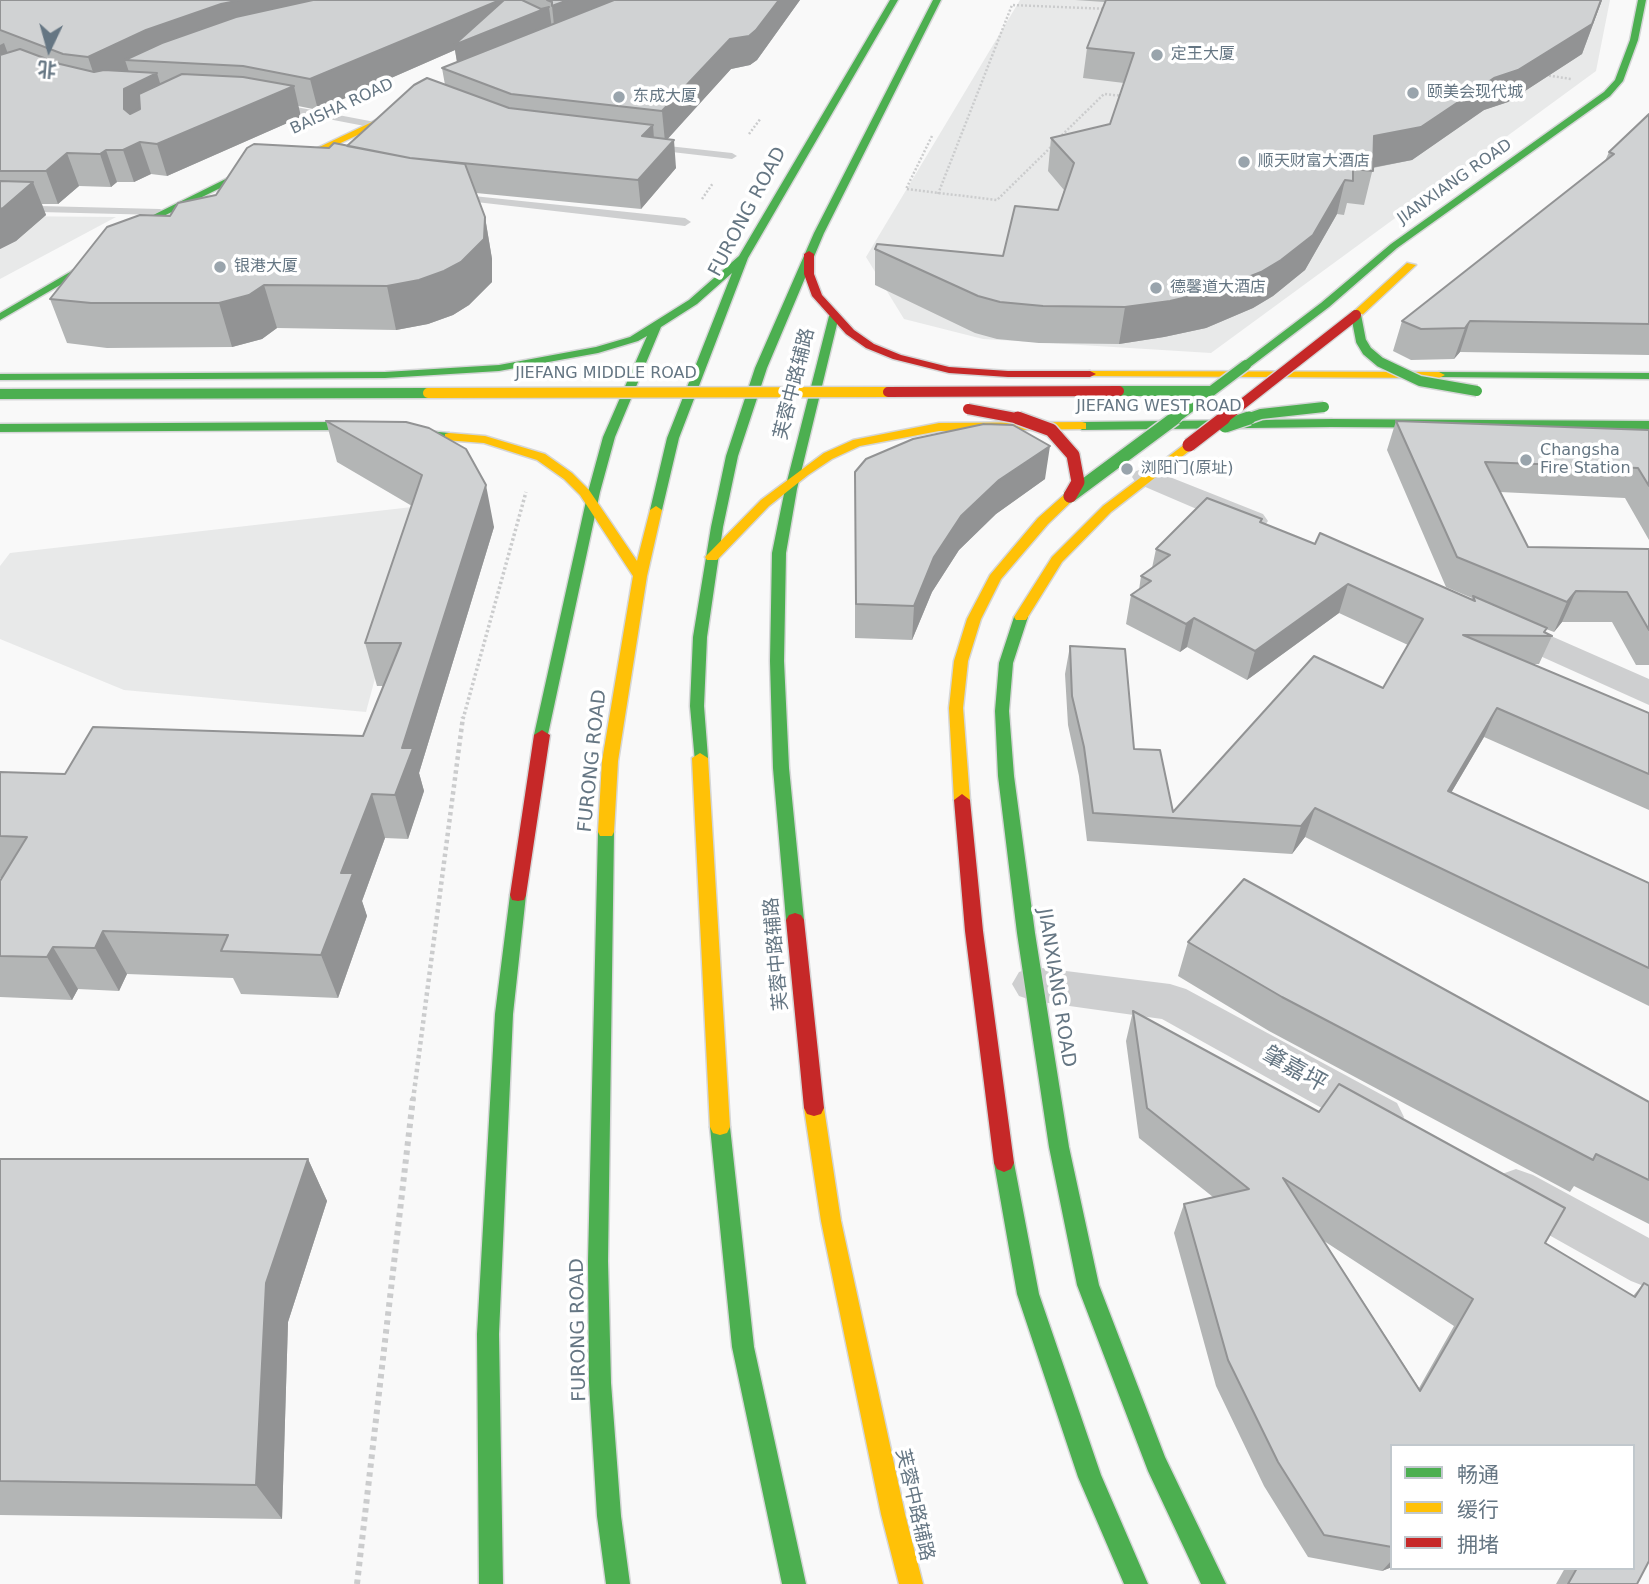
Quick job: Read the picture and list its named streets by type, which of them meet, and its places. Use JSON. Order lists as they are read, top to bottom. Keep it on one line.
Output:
{"streets":{"main road":["BAISHA ROAD","JIANXIANG ROAD","FURONG ROAD","JIEFANG MIDDLE ROAD","芙蓉中路辅路","JIEFANG WEST ROAD"],"street":["肇嘉坪"]},"crossings":[["JIANXIANG ROAD","JIEFANG MIDDLE ROAD"],["JIANXIANG ROAD","JIEFANG WEST ROAD"],["JIANXIANG ROAD","肇嘉坪"],["FURONG ROAD","JIEFANG MIDDLE ROAD"],["JIEFANG MIDDLE ROAD","JIEFANG WEST ROAD"],["芙蓉中路辅路","JIEFANG WEST ROAD"]],"places":["定王大厦","颐美会现代城","东成大厦","顺天财富大酒店","银港大厦","德馨道大酒店","Changsha Fire Station","浏阳门(原址)"],"legend":["畅通","缓行","拥堵"],"north":"bottom"}
